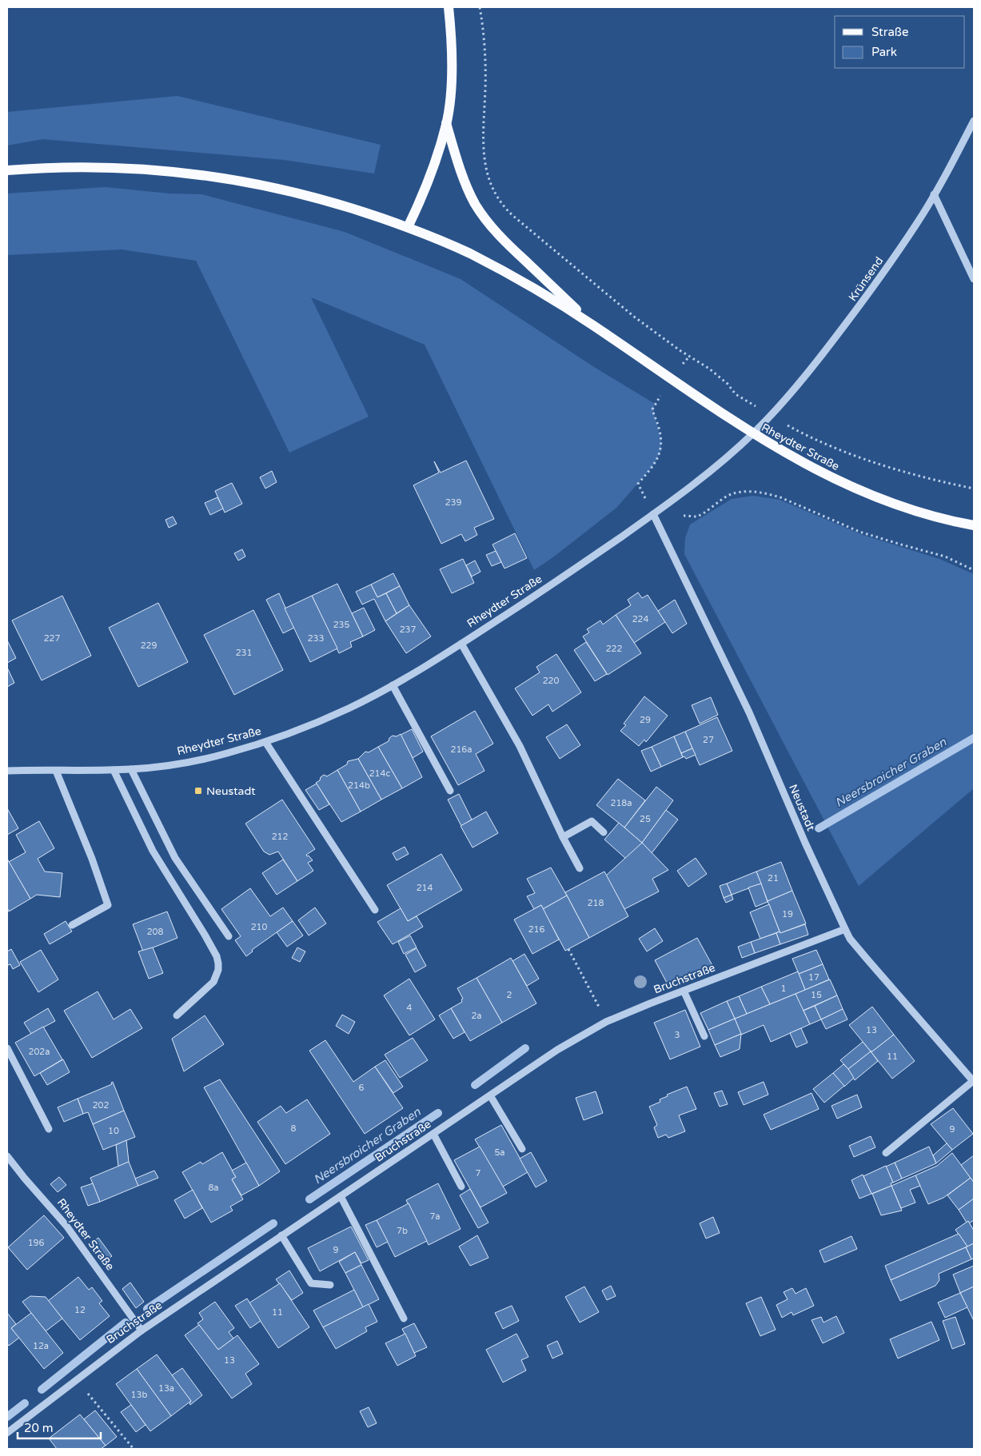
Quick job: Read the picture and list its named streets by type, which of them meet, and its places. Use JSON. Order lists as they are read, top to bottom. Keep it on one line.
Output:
{"streets":{"main road":["Rheydter Straße"],"street":["Krünsend","Neustadt","Bruchstraße"]},"crossings":[["Krünsend","Rheydter Straße"],["Rheydter Straße","Neustadt"],["Rheydter Straße","Bruchstraße"],["Neustadt","Bruchstraße"]],"water":["Neersbroicher Graben"],"places":{"transit":["Neustadt"]},"house_numbers":["239","224","235","237","227","233","229","222","231","220","29","27","216a","214c","214b","218a","25","212","21","214","218","19","210","216","208","17","1","2","15","4","2a","13","3","202a","11","6","202","8","9","10","5a","7","8a","7a","7b","196","9","12","11","12a","13","13a","13b"],"legend":["Straße","Park"],"scale_bar":"20 m"}
